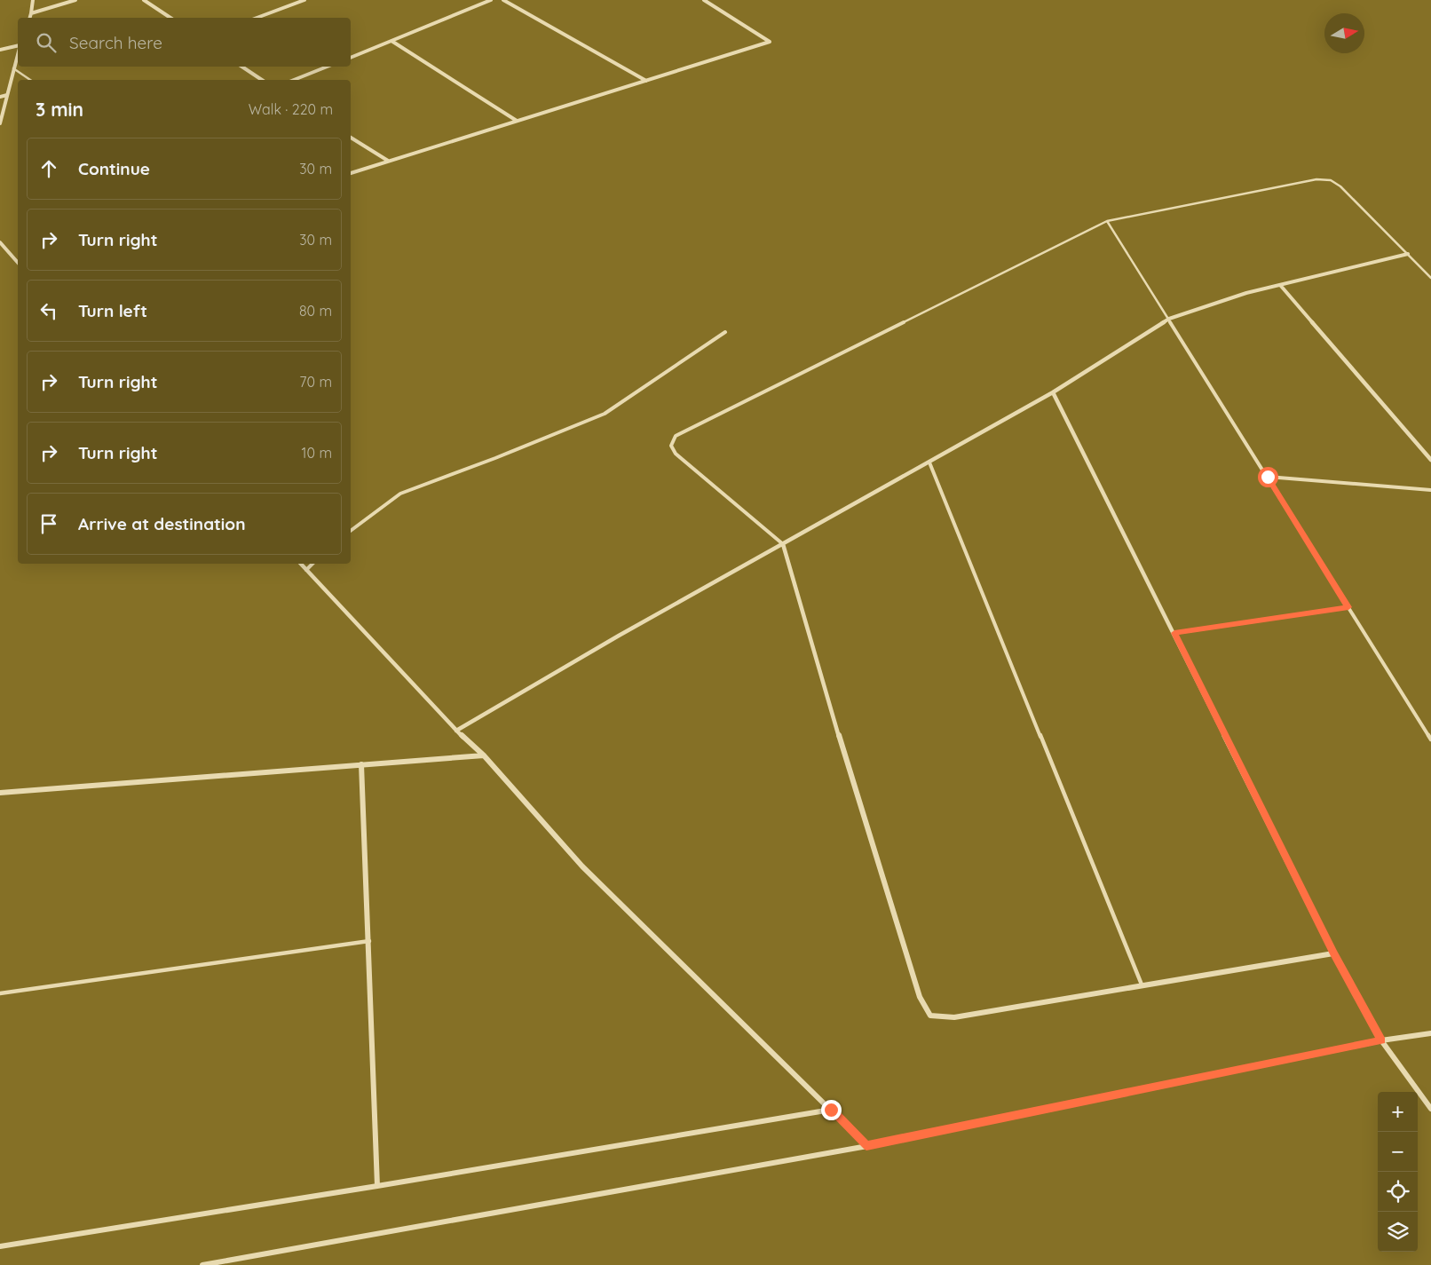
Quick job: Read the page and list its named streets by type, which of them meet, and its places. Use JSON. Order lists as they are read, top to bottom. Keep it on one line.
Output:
{"north":"right","page":{"search":"Search here","heading":["3 min","Walk · 220 m"],"list":[["Continue","30 m"],["Turn right","30 m"],["Turn left","80 m"],["Turn right","70 m"],["Turn right","10 m"],"Arrive at destination"],"map_buttons":["+","−"]}}
